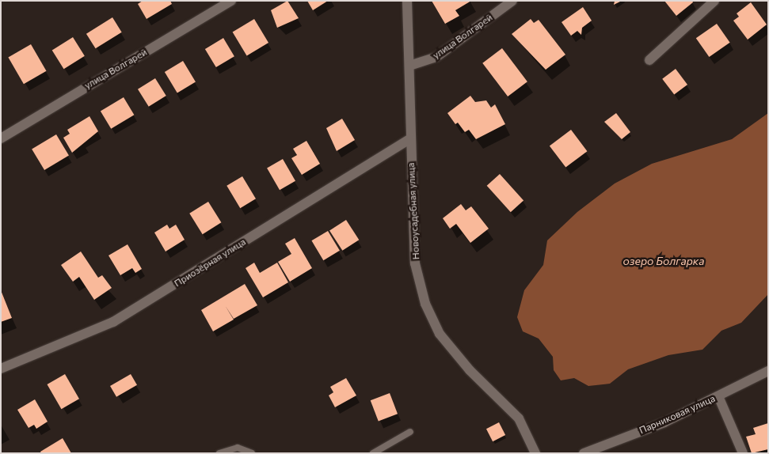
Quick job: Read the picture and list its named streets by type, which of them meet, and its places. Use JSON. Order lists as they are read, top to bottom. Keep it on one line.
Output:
{"streets":{"street":["улица Волгарей","Новоусадебная улица","Приозёрная улица","Парниковая улица"]},"crossings":[["улица Волгарей","Новоусадебная улица"],["Новоусадебная улица","Приозёрная улица"]],"water":["озеро Болгарка"]}
